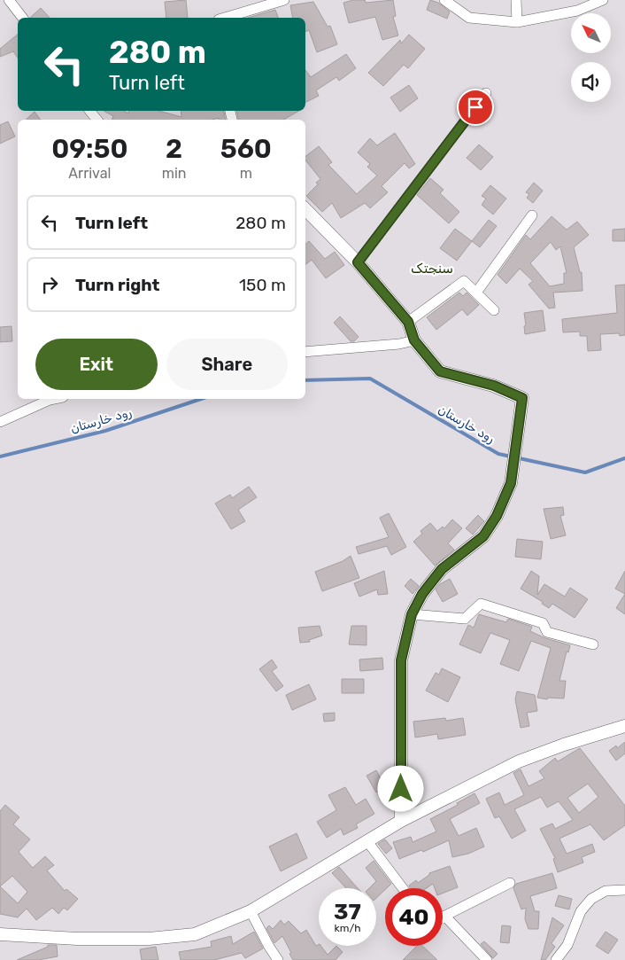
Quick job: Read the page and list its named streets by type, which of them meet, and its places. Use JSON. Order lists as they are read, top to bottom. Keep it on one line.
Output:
{"districts":["سنجتک"],"water":["رود خارستان"],"north":"top left","page":{"turn":["280 m","Turn left"],"eta":["09:50","Arrival","2","min","560","m"],"list":[{"name":"Turn left","value":"280 m"},{"name":"Turn right","value":"150 m"}],"buttons":["Exit","Share"],"speed":"37 km/h","limit":"40"}}
